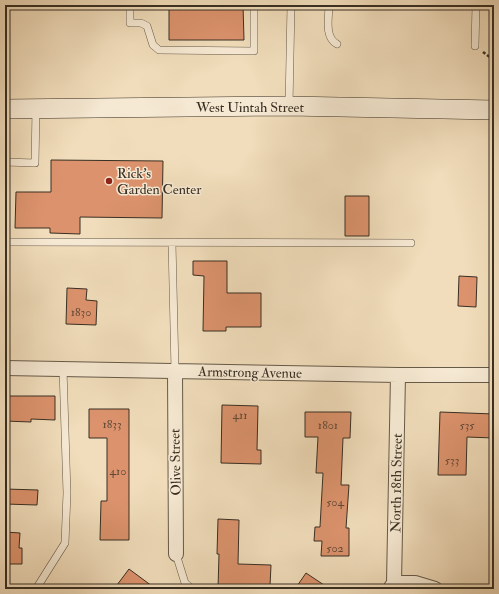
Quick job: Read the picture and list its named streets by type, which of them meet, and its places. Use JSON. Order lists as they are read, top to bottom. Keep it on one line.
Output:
{"streets":{"main road":["West Uintah Street"],"street":["Armstrong Avenue","Olive Street","North 18th Street"]},"crossings":[["Armstrong Avenue","Olive Street"],["Armstrong Avenue","North 18th Street"]],"places":["Rick's Garden Center"],"house_numbers":["1830","411","1833","1801","535","533","410","504","502"]}
